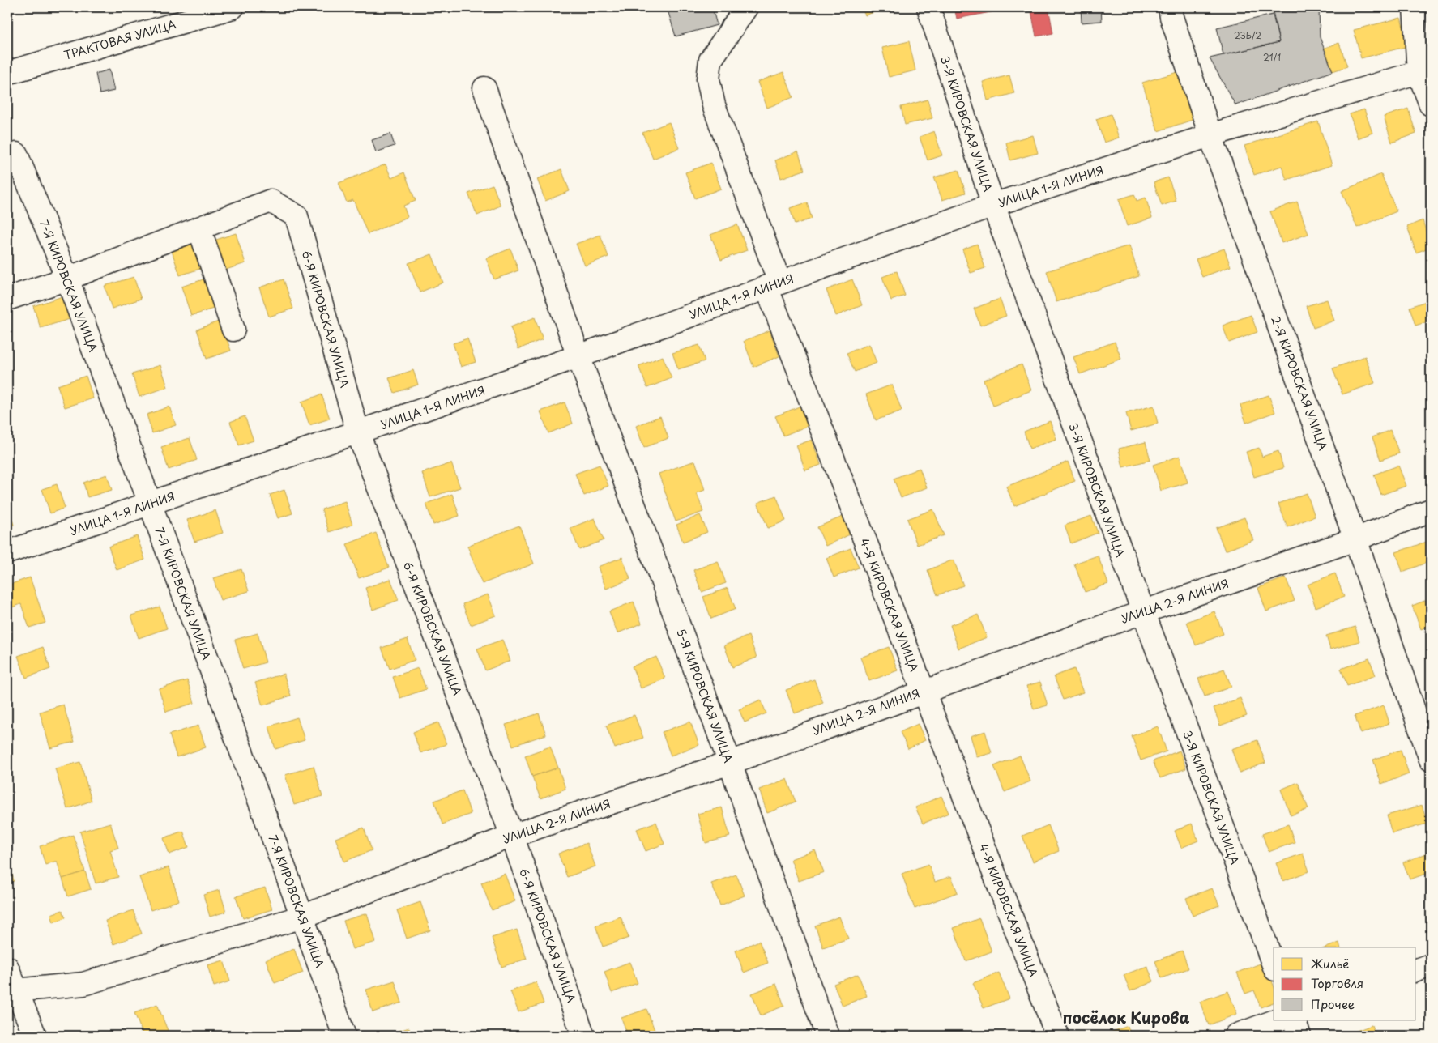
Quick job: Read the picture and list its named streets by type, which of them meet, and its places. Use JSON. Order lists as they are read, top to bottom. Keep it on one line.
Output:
{"streets":{"street":["ТРАКТОВАЯ УЛИЦА","3-Я КИРОВСКАЯ УЛИЦА","УЛИЦА 1-Я ЛИНИЯ","7-Я КИРОВСКАЯ УЛИЦА","6-Я КИРОВСКАЯ УЛИЦА","2-Я КИРОВСКАЯ УЛИЦА","УЛИЦА 2-Я ЛИНИЯ","4-Я КИРОВСКАЯ УЛИЦА","5-Я КИРОВСКАЯ УЛИЦА"]},"crossings":[["3-Я КИРОВСКАЯ УЛИЦА","УЛИЦА 1-Я ЛИНИЯ"],["3-Я КИРОВСКАЯ УЛИЦА","УЛИЦА 2-Я ЛИНИЯ"],["УЛИЦА 1-Я ЛИНИЯ","7-Я КИРОВСКАЯ УЛИЦА"],["УЛИЦА 1-Я ЛИНИЯ","6-Я КИРОВСКАЯ УЛИЦА"],["УЛИЦА 1-Я ЛИНИЯ","2-Я КИРОВСКАЯ УЛИЦА"],["УЛИЦА 1-Я ЛИНИЯ","4-Я КИРОВСКАЯ УЛИЦА"],["УЛИЦА 1-Я ЛИНИЯ","5-Я КИРОВСКАЯ УЛИЦА"],["7-Я КИРОВСКАЯ УЛИЦА","УЛИЦА 2-Я ЛИНИЯ"],["6-Я КИРОВСКАЯ УЛИЦА","УЛИЦА 2-Я ЛИНИЯ"],["2-Я КИРОВСКАЯ УЛИЦА","УЛИЦА 2-Я ЛИНИЯ"],["УЛИЦА 2-Я ЛИНИЯ","4-Я КИРОВСКАЯ УЛИЦА"],["УЛИЦА 2-Я ЛИНИЯ","5-Я КИРОВСКАЯ УЛИЦА"]],"districts":["посёлок Кирова"],"house_numbers":["23Б/2","21/1"],"legend":["Жильё","Торговля","Прочее"]}
